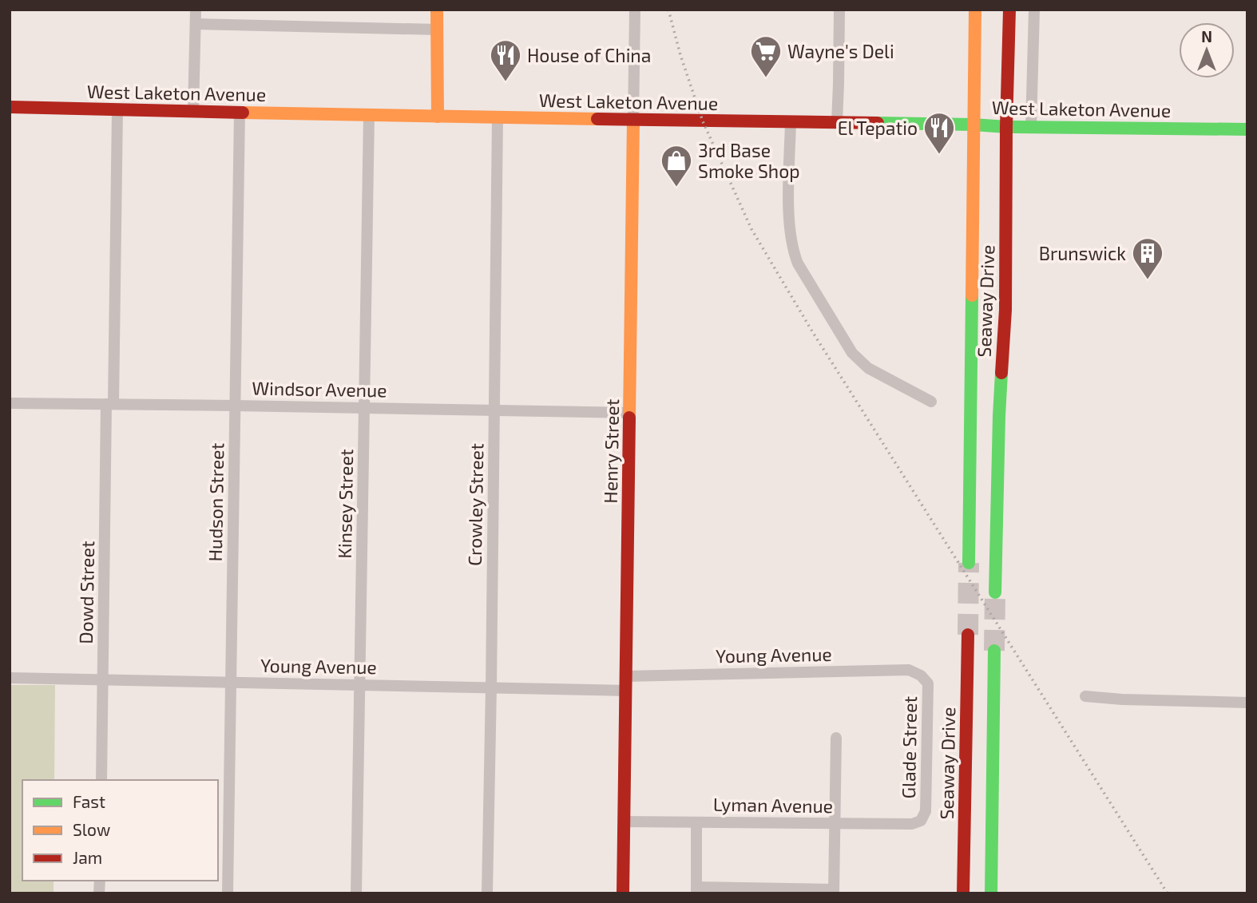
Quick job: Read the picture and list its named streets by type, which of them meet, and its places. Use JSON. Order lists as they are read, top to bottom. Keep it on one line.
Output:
{"streets":{"main road":["West Laketon Avenue","Seaway Drive","Henry Street"],"street":["Windsor Avenue","Hudson Street","Kinsey Street","Crowley Street","Dowd Street","Young Avenue","Glade Street","Lyman Avenue"]},"crossings":[["West Laketon Avenue","Seaway Drive"],["West Laketon Avenue","Henry Street"],["West Laketon Avenue","Hudson Street"],["West Laketon Avenue","Kinsey Street"],["West Laketon Avenue","Crowley Street"],["West Laketon Avenue","Dowd Street"],["Windsor Avenue","Henry Street"],["Windsor Avenue","Hudson Street"],["Windsor Avenue","Kinsey Street"],["Windsor Avenue","Crowley Street"],["Windsor Avenue","Dowd Street"],["Henry Street","Young Avenue"],["Henry Street","Lyman Avenue"],["Hudson Street","Young Avenue"],["Kinsey Street","Young Avenue"],["Crowley Street","Young Avenue"],["Dowd Street","Young Avenue"],["Young Avenue","Glade Street"],["Glade Street","Lyman Avenue"]],"places":{"supermarket":["Wayne's Deli"],"restaurant":["House of China","El Tepatio"],"shop":["3rd Base Smoke Shop"],"building":["Brunswick"]},"legend":["Fast","Slow","Jam"],"north":"top"}
